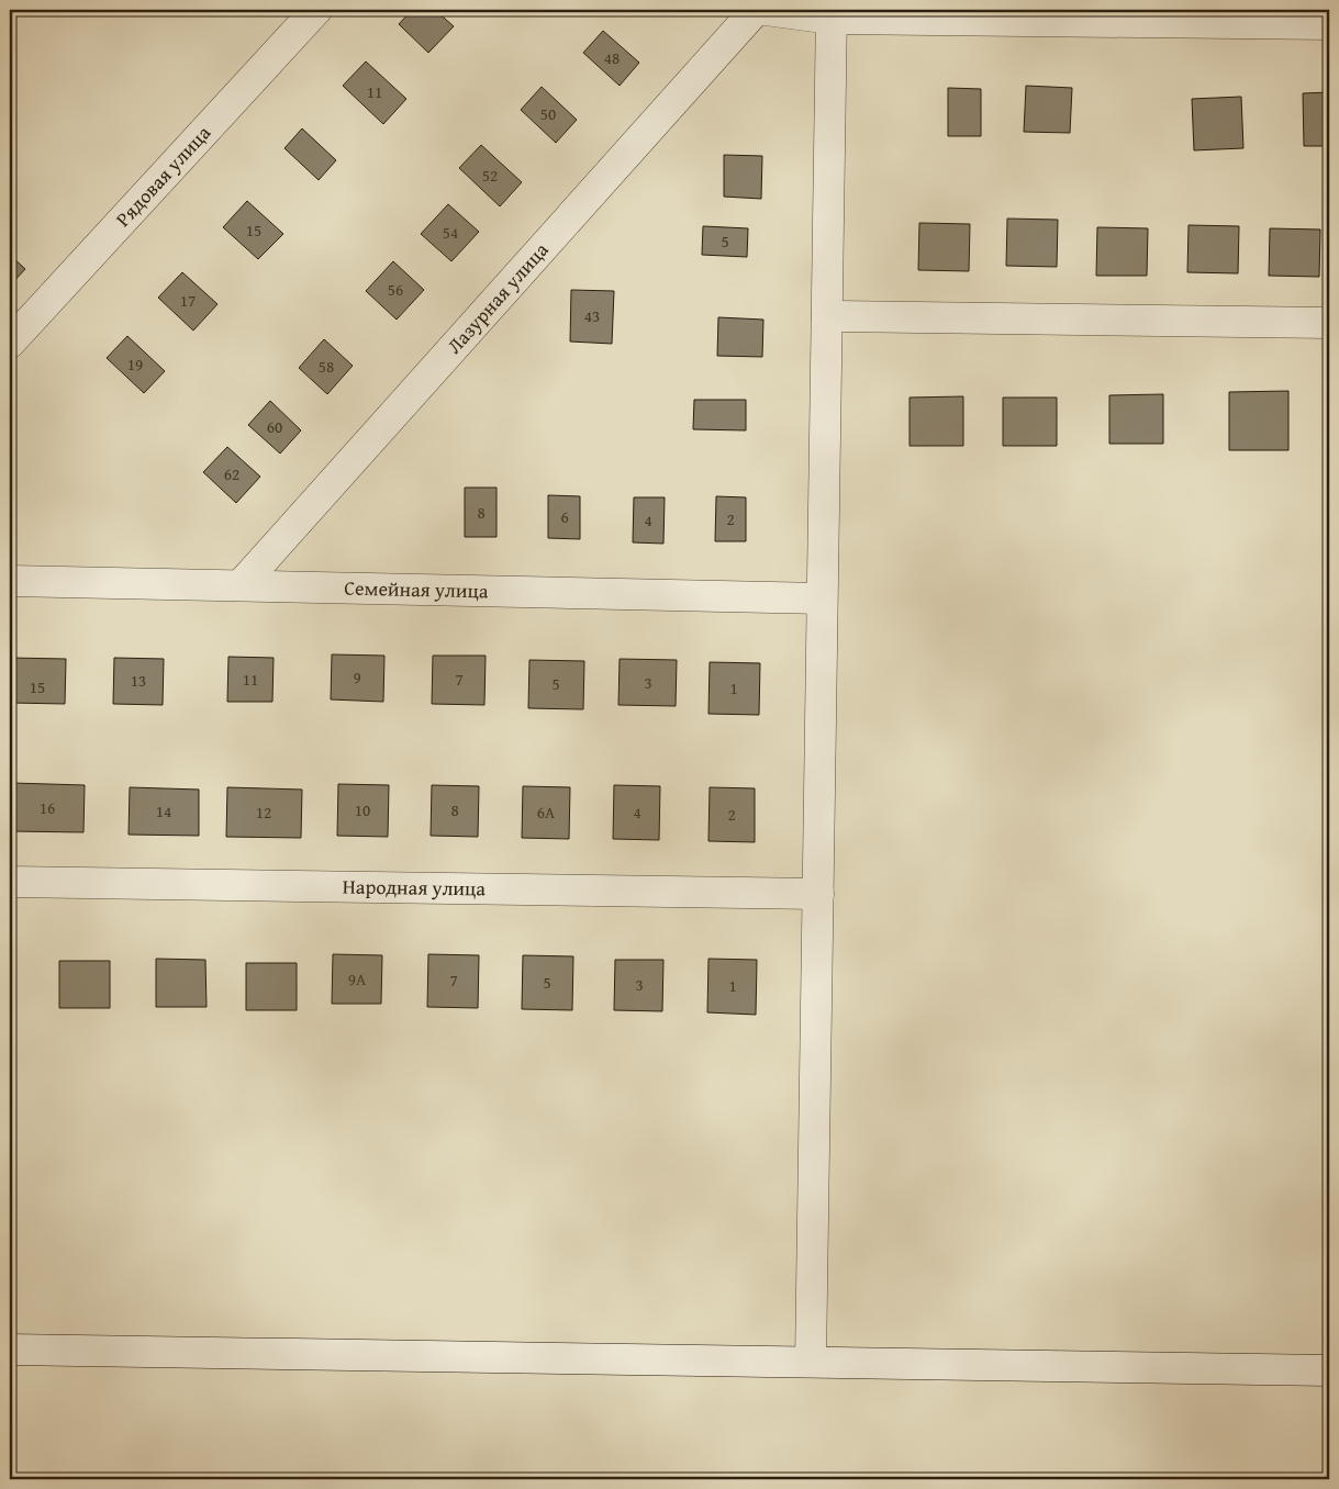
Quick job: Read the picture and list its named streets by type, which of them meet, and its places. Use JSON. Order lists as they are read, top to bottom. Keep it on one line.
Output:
{"streets":{"street":["Рядовая улица","Лазурная улица","Семейная улица","Народная улица"]},"crossings":[["Лазурная улица","Семейная улица"]],"house_numbers":["48","11","50","52","15","54","5","56","17","43","19","58","60","62","8","6","2","4","9","11","7","13","3","5","15","1","16","10","8","14","12","6А","4","2","9А","7","5","3","1"]}
